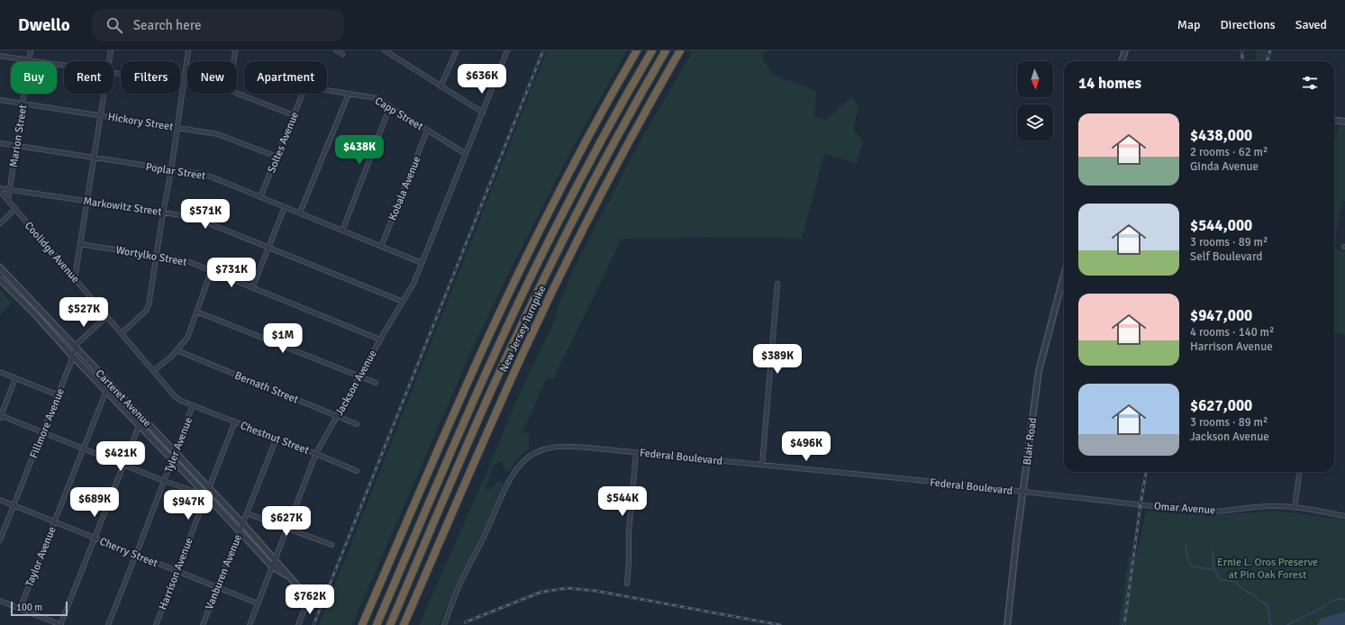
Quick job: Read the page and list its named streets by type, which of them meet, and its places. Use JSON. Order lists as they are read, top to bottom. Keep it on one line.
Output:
{"streets":{"highway":["New Jersey Turnpike"],"street":["Capp Street","Hickory Street","Marion Street","Soltes Avenue","Poplar Street","Kobala Avenue","Markowitz Street","Coolidge Avenue","Wortylko Street","Jackson Avenue","Bernath Street","Carteret Avenue","Fillmore Avenue","Chestnut Street","Blair Road","Tyler Avenue","Federal Boulevard","Omar Avenue","Cherry Street","Taylor Avenue","Vanburen Avenue","Harrison Avenue"]},"crossings":[["Capp Street","Kobala Avenue"],["Capp Street","Jackson Avenue"],["Hickory Street","Marion Street"],["Hickory Street","Soltes Avenue"],["Marion Street","Poplar Street"],["Marion Street","Markowitz Street"],["Marion Street","Coolidge Avenue"],["Soltes Avenue","Poplar Street"],["Poplar Street","Kobala Avenue"],["Poplar Street","Jackson Avenue"],["Markowitz Street","Jackson Avenue"],["Coolidge Avenue","Fillmore Avenue"],["Coolidge Avenue","Chestnut Street"],["Coolidge Avenue","Tyler Avenue"],["Wortylko Street","Jackson Avenue"],["Jackson Avenue","Bernath Street"],["Jackson Avenue","Carteret Avenue"],["Jackson Avenue","Chestnut Street"],["Jackson Avenue","Cherry Street"],["Carteret Avenue","Fillmore Avenue"],["Carteret Avenue","Tyler Avenue"],["Carteret Avenue","Taylor Avenue"],["Carteret Avenue","Vanburen Avenue"],["Carteret Avenue","Harrison Avenue"],["Fillmore Avenue","Cherry Street"],["Chestnut Street","Tyler Avenue"],["Chestnut Street","Vanburen Avenue"],["Chestnut Street","Harrison Avenue"],["Blair Road","Federal Boulevard"],["Blair Road","Omar Avenue"],["Tyler Avenue","Cherry Street"],["Federal Boulevard","Omar Avenue"],["Cherry Street","Taylor Avenue"],["Cherry Street","Vanburen Avenue"],["Cherry Street","Harrison Avenue"]],"parks":["Ernie L. Oros Preserve at Pin Oak Forest"],"scale_bar":"100 m","north":"bottom","page":{"header":"Dwello","search":"Search here","nav":["Map","Directions","Saved"],"chip":["Buy","Rent","Filters","New","Apartment"],"heading":"14 homes","price":["$636K","$438K","$571K","$731K","$527K","$1M","$389K","$496K","$421K","$544K","$689K","$947K","$627K","$762K"],"list":[{"name":"$438,000","note":"2 rooms · 62 m² · Ginda Avenue"},{"name":"$544,000","note":"3 rooms · 89 m² · Self Boulevard"},{"name":"$947,000","note":"4 rooms · 140 m² · Harrison Avenue"},{"name":"$627,000","note":"3 rooms · 89 m² · Jackson Avenue"}],"scale":"100 m"}}
